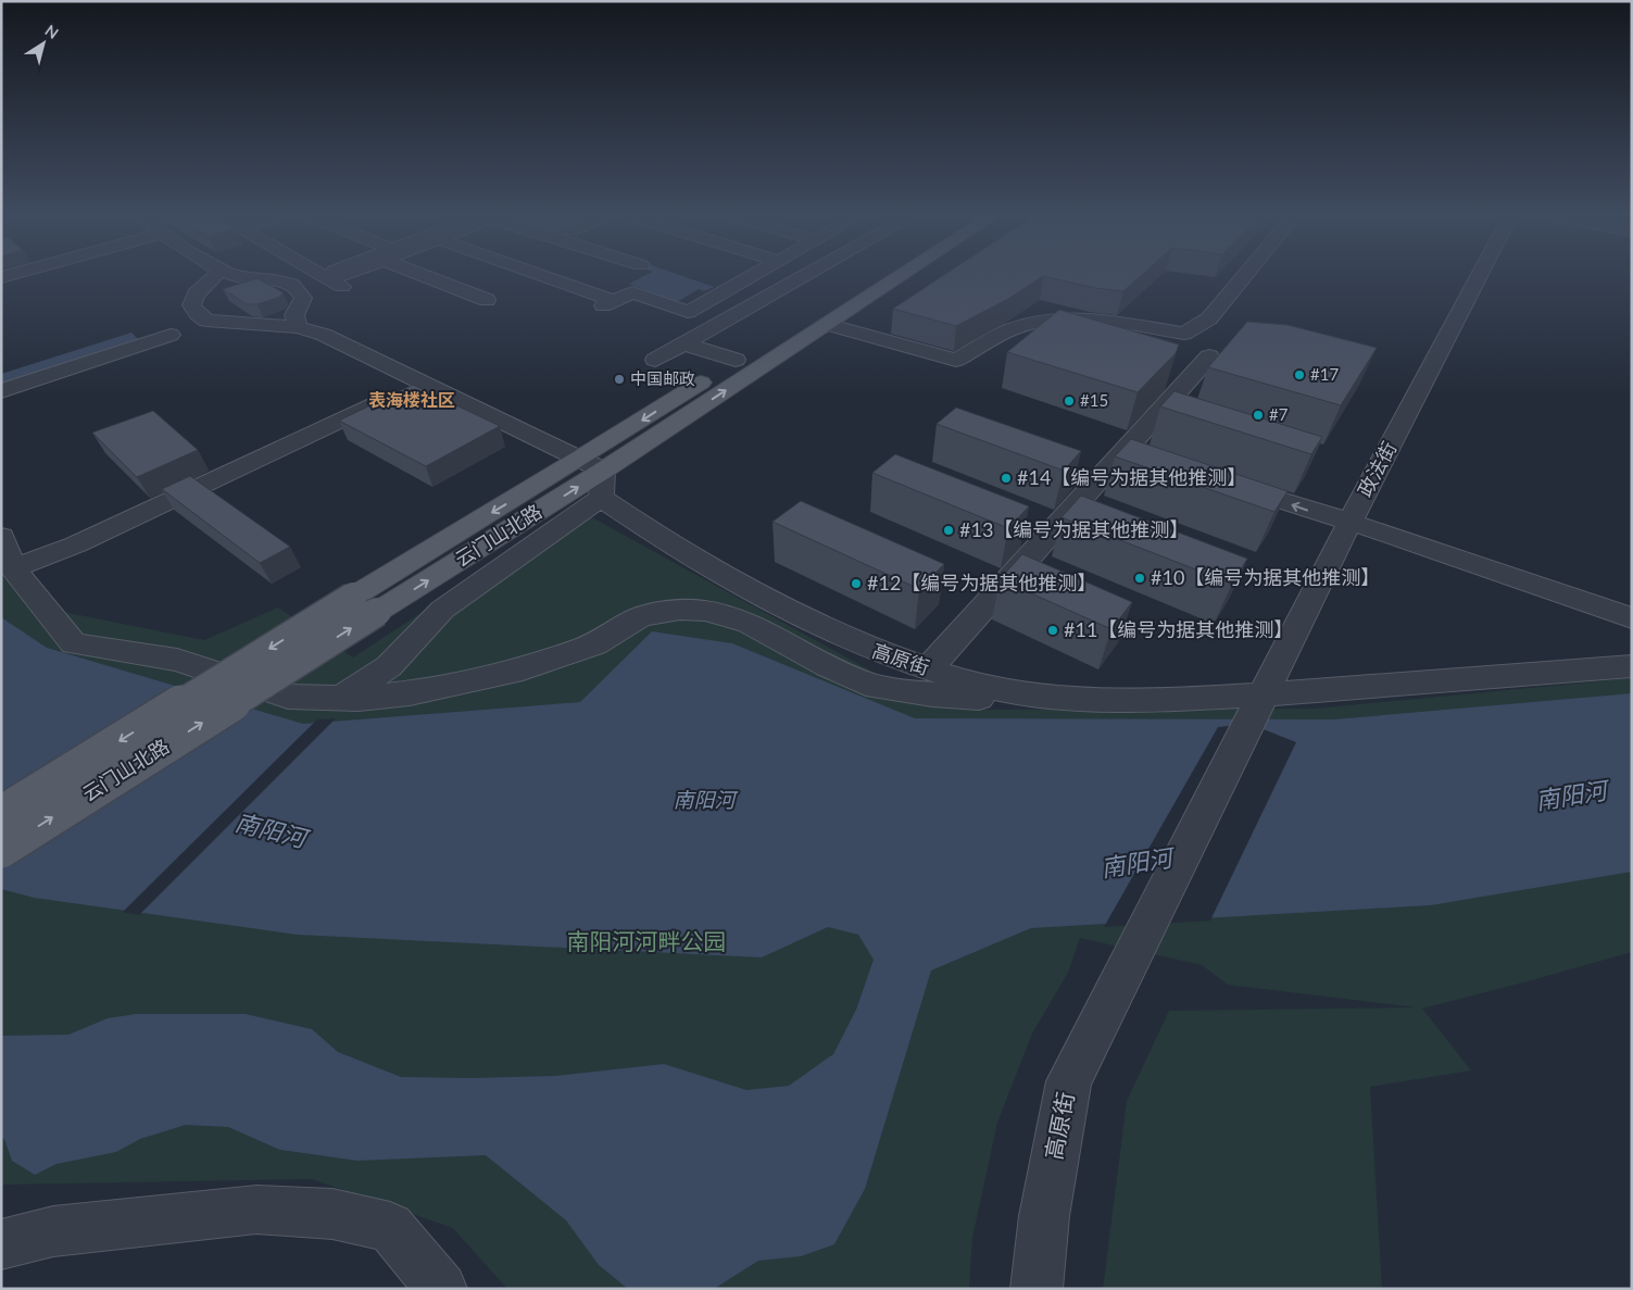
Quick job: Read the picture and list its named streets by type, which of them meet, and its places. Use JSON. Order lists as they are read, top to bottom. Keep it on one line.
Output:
{"streets":{"main road":["云门山北路"],"street":["政法街","高原街"]},"crossings":[["政法街","高原街"],["云门山北路","高原街"]],"districts":["表海楼社区"],"water":["南阳河"],"parks":["南阳河河畔公园"],"places":["#17","中国邮政","#15","#7","#14【编号为据其他推测】","#13【编号为据其他推测】","#10【编号为据其他推测】","#12【编号为据其他推测】","#11【编号为据其他推测】"],"north":"top right"}
